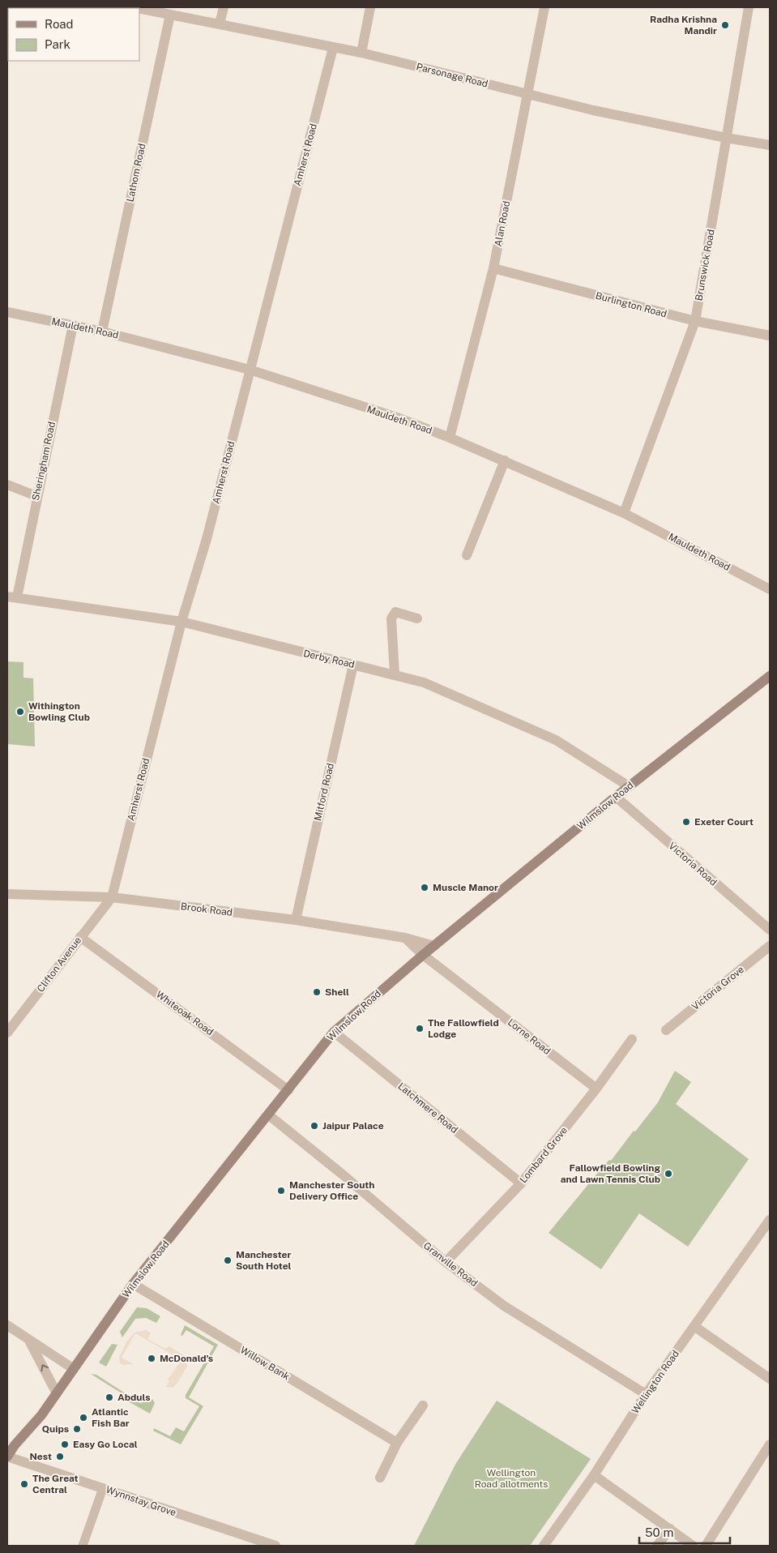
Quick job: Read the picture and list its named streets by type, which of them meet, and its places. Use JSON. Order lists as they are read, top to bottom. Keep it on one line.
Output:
{"streets":{"main road":["Wilmslow Road"],"street":["Parsonage Road","Amherst Road","Lathom Road","Alan Road","Brunswick Road","Burlington Road","Mauldeth Road","Sheringham Road","Derby Road","Mitford Road","Victoria Road","Brook Road","Clifton Avenue","Victoria Grove","Whiteoak Road","Lorne Road","Latchmere Road","Lombard Grove","Granville Road","Willow Bank","Wellington Road","Wynnstay Grove"]},"crossings":[["Parsonage Road","Amherst Road"],["Parsonage Road","Lathom Road"],["Parsonage Road","Alan Road"],["Parsonage Road","Brunswick Road"],["Amherst Road","Mauldeth Road"],["Amherst Road","Derby Road"],["Amherst Road","Brook Road"],["Amherst Road","Clifton Avenue"],["Lathom Road","Mauldeth Road"],["Alan Road","Burlington Road"],["Alan Road","Mauldeth Road"],["Brunswick Road","Burlington Road"],["Brunswick Road","Mauldeth Road"],["Mauldeth Road","Sheringham Road"],["Sheringham Road","Derby Road"],["Derby Road","Mitford Road"],["Derby Road","Wilmslow Road"],["Mitford Road","Brook Road"],["Wilmslow Road","Victoria Road"],["Wilmslow Road","Brook Road"],["Wilmslow Road","Whiteoak Road"],["Wilmslow Road","Lorne Road"],["Wilmslow Road","Latchmere Road"],["Wilmslow Road","Granville Road"],["Wilmslow Road","Willow Bank"],["Wilmslow Road","Wynnstay Grove"],["Brook Road","Clifton Avenue"],["Clifton Avenue","Whiteoak Road"],["Lorne Road","Lombard Grove"],["Latchmere Road","Lombard Grove"],["Lombard Grove","Granville Road"],["Granville Road","Wellington Road"]],"parks":["Wellington Road allotments"],"places":["Radha Krishna Mandir","Withington Bowling Club","Exeter Court","Muscle Manor","Shell","The Fallowfield Lodge","Jaipur Palace","Fallowfield Bowling and Lawn Tennis Club","Manchester South Delivery Office","Manchester South Hotel","McDonald's","Abduls","Atlantic Fish Bar","Quips","Easy Go Local","Nest","The Great Central"],"legend":["Road","Park"],"scale_bar":"50 m"}
